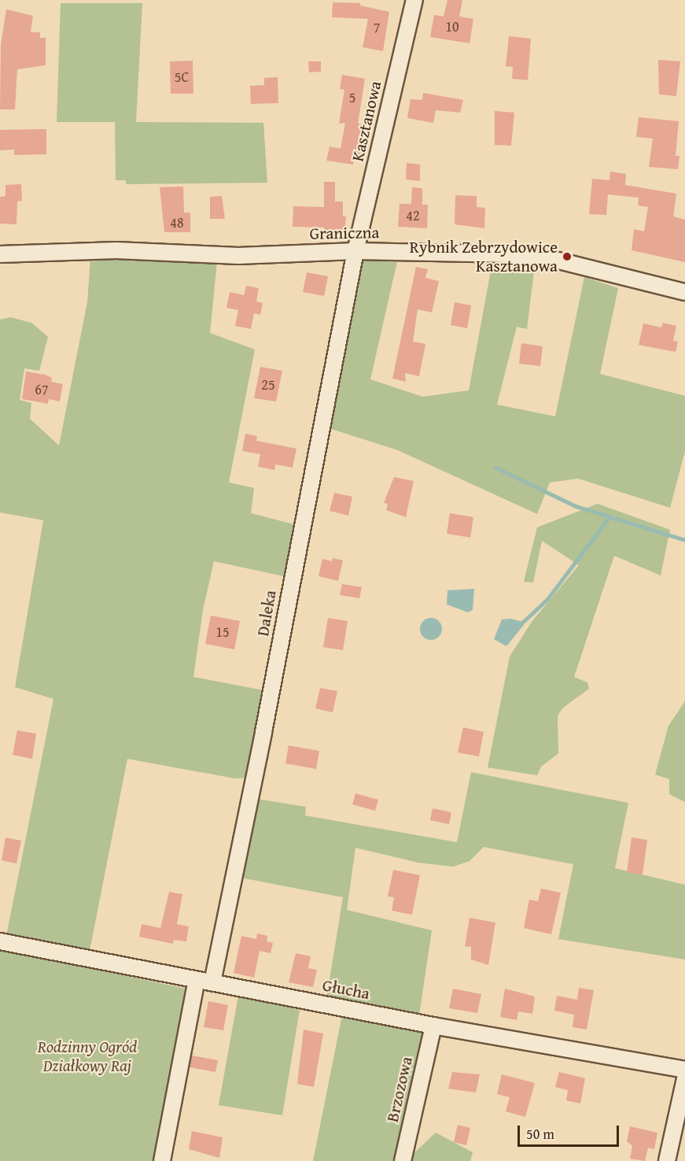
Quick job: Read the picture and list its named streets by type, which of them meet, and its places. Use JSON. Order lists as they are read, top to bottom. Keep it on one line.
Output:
{"streets":{"street":["Kasztanowa","Graniczna","Daleka","Głucha","Brzozowa"]},"crossings":[["Kasztanowa","Graniczna"],["Kasztanowa","Daleka"],["Graniczna","Daleka"],["Daleka","Głucha"],["Głucha","Brzozowa"]],"parks":["Rodzinny Ogród Działkowy Raj"],"places":["Rybnik Zebrzydowice Kasztanowa"],"house_numbers":["10","7","5C","5","42","48","25","67","15"],"scale_bar":"50 m"}
